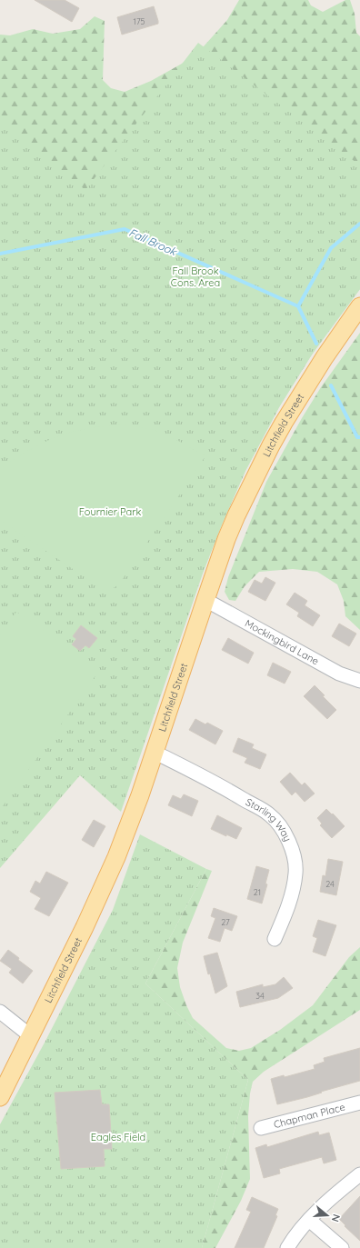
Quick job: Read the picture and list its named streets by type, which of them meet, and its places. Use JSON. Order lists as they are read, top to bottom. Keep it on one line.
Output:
{"streets":{"main road":["Litchfield Street"],"street":["Mockingbird Lane","Starling Way","Chapman Place"]},"crossings":[["Litchfield Street","Mockingbird Lane"],["Litchfield Street","Starling Way"]],"water":["Fall Brook"],"parks":["Fall Brook Cons. Area","Fournier Park","Eagles Field"],"house_numbers":["175","24","21","27","34"],"north":"right"}
